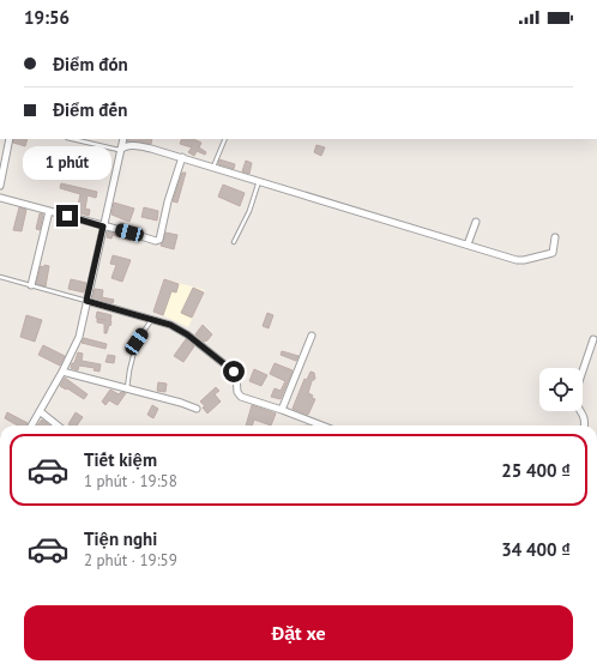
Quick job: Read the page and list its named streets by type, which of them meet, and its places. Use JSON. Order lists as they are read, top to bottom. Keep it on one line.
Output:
{"page":{"status":"19:56","banner":["Điểm đón","Điểm đến"],"bubble":"1 phút","list":[{"name":"Tiết kiệm","note":"1 phút · 19:58","value":"25 400 ₫"},{"name":"Tiện nghi","note":"2 phút · 19:59","value":"34 400 ₫"}],"buttons":"Đặt xe"}}
